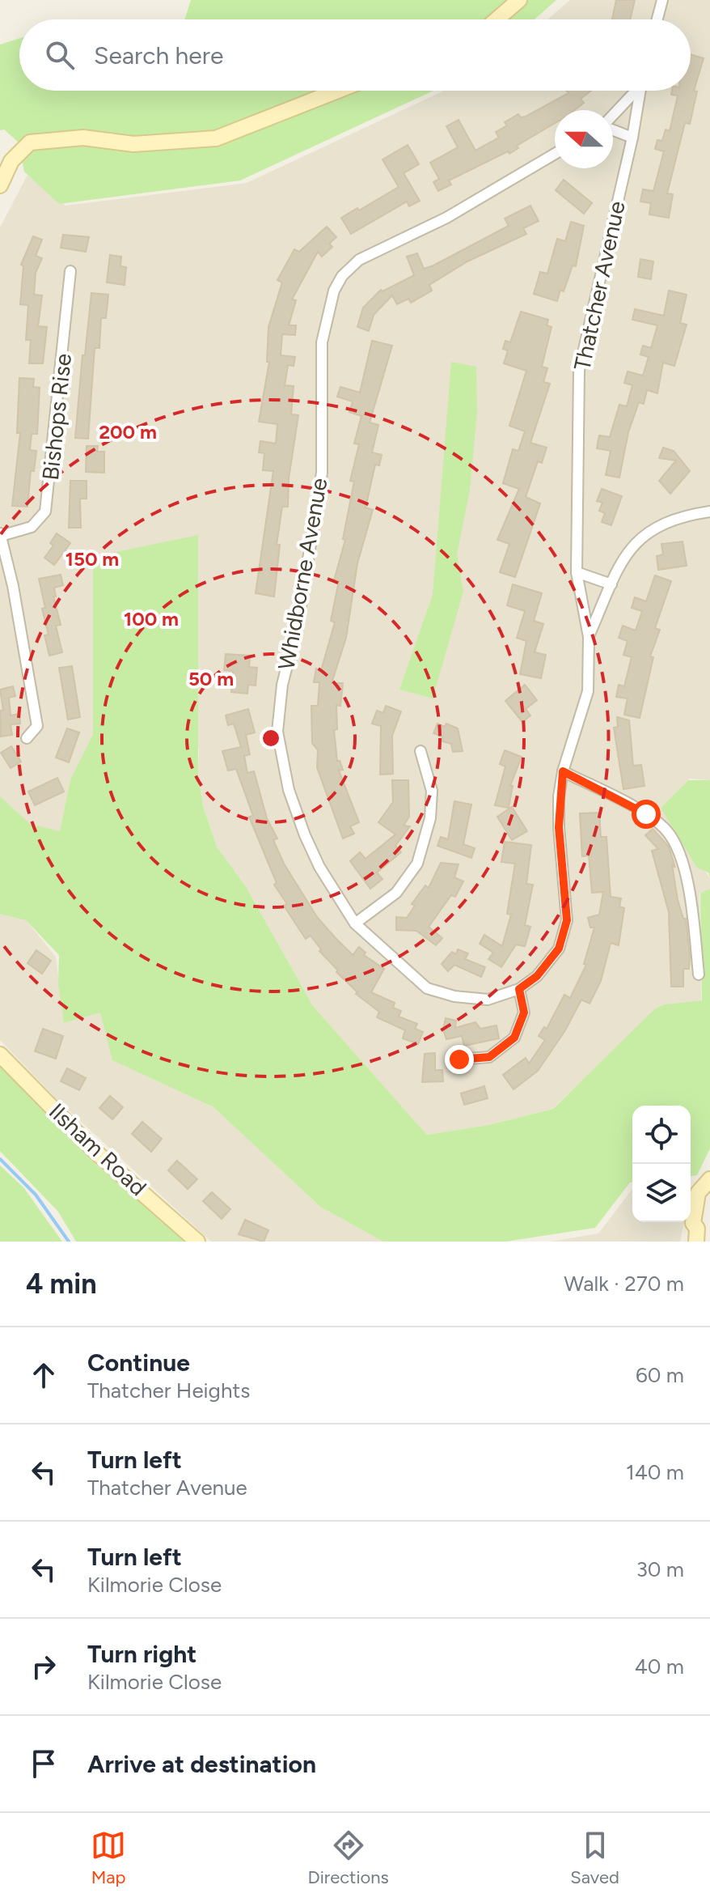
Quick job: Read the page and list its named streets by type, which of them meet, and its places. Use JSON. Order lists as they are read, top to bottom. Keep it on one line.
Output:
{"streets":{"street":["Thatcher Avenue","Bishops Rise","Whidborne Avenue","Ilsham Road"]},"crossings":[["Thatcher Avenue","Whidborne Avenue"]],"north":"left","page":{"search":"Search here","heading":["4 min","Walk · 270 m"],"list":[["Continue","Thatcher Heights","60 m"],["Turn left","Thatcher Avenue","140 m"],["Turn left","Kilmorie Close","30 m"],["Turn right","Kilmorie Close","40 m"],"Arrive at destination"],"nav":["Map","Directions","Saved"]},"rings":["200 m","150 m","100 m","50 m"]}
